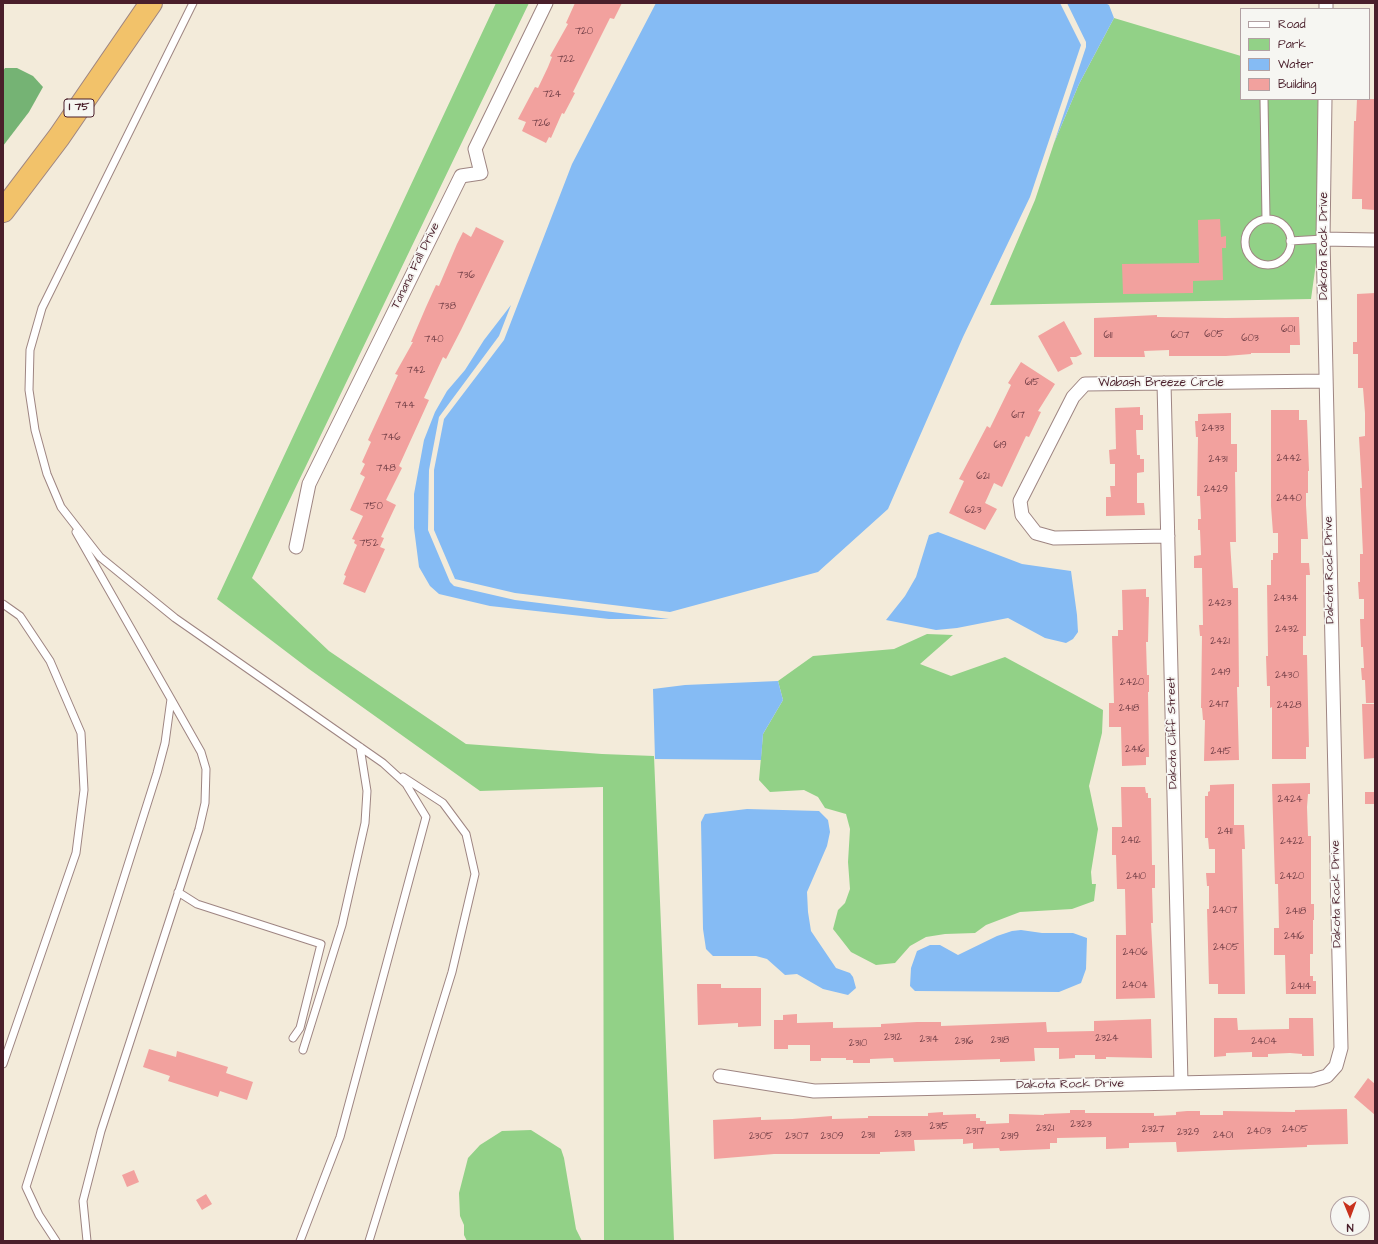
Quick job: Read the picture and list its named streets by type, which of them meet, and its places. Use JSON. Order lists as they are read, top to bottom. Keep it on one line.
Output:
{"streets":{"highway":["I 75"],"street":["Dakota Rock Drive","Tanana Fall Drive","Wabash Breeze Circle","Dakota Cliff Street"]},"crossings":[["Dakota Rock Drive","Wabash Breeze Circle"],["Dakota Rock Drive","Dakota Cliff Street"],["Wabash Breeze Circle","Dakota Cliff Street"]],"house_numbers":["720","722","724","726","736","738","601","605","611","607","603","740","742","615","744","617","2433","746","619","2442","2431","748","621","2429","2440","750","623","752","2434","2423","2432","2421","2419","2430","2420","2417","2428","2418","2416","2415","2424","2411","2412","2422","2410","2420","2407","2418","2416","2405","2406","2404","2414","2312","2324","2314","2318","2316","2404","2310","2323","2315","2321","2327","2405","2317","2403","2329","2313","2311","2401","2305","2307","2309","2319"],"legend":["Road","Park","Water","Building"],"north":"bottom"}
